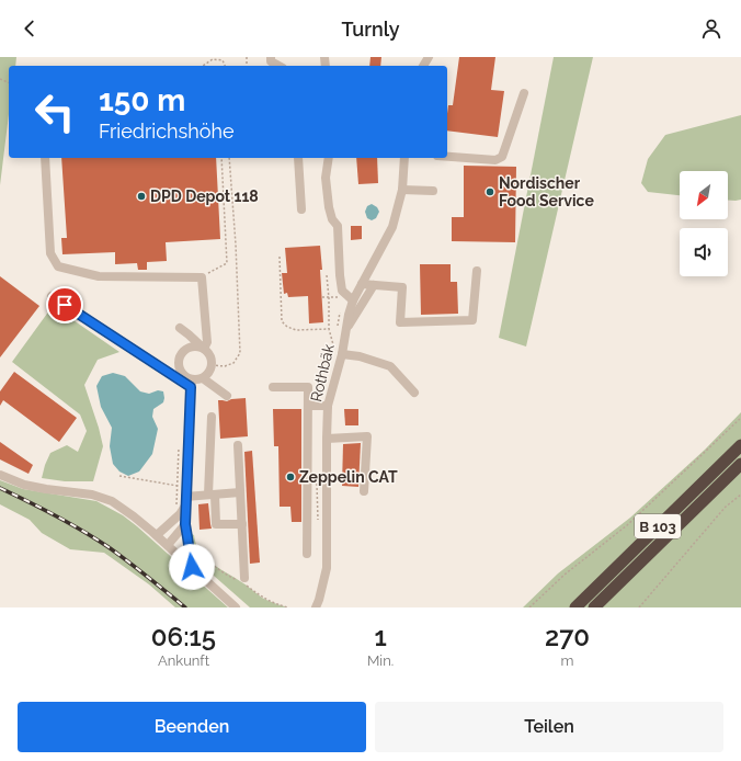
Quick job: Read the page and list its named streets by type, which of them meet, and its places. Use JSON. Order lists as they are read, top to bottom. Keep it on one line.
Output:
{"streets":{"highway":["B 103"],"street":["Rothbäk"]},"places":["Nordischer Food Service","DPD Depot 118","Zeppelin CAT"],"north":"bottom left","page":{"header":"Turnly","turn":["150 m","Friedrichshöhe"],"eta":["06:15","Ankunft","1","Min.","270","m"],"buttons":["Beenden","Teilen"]}}
